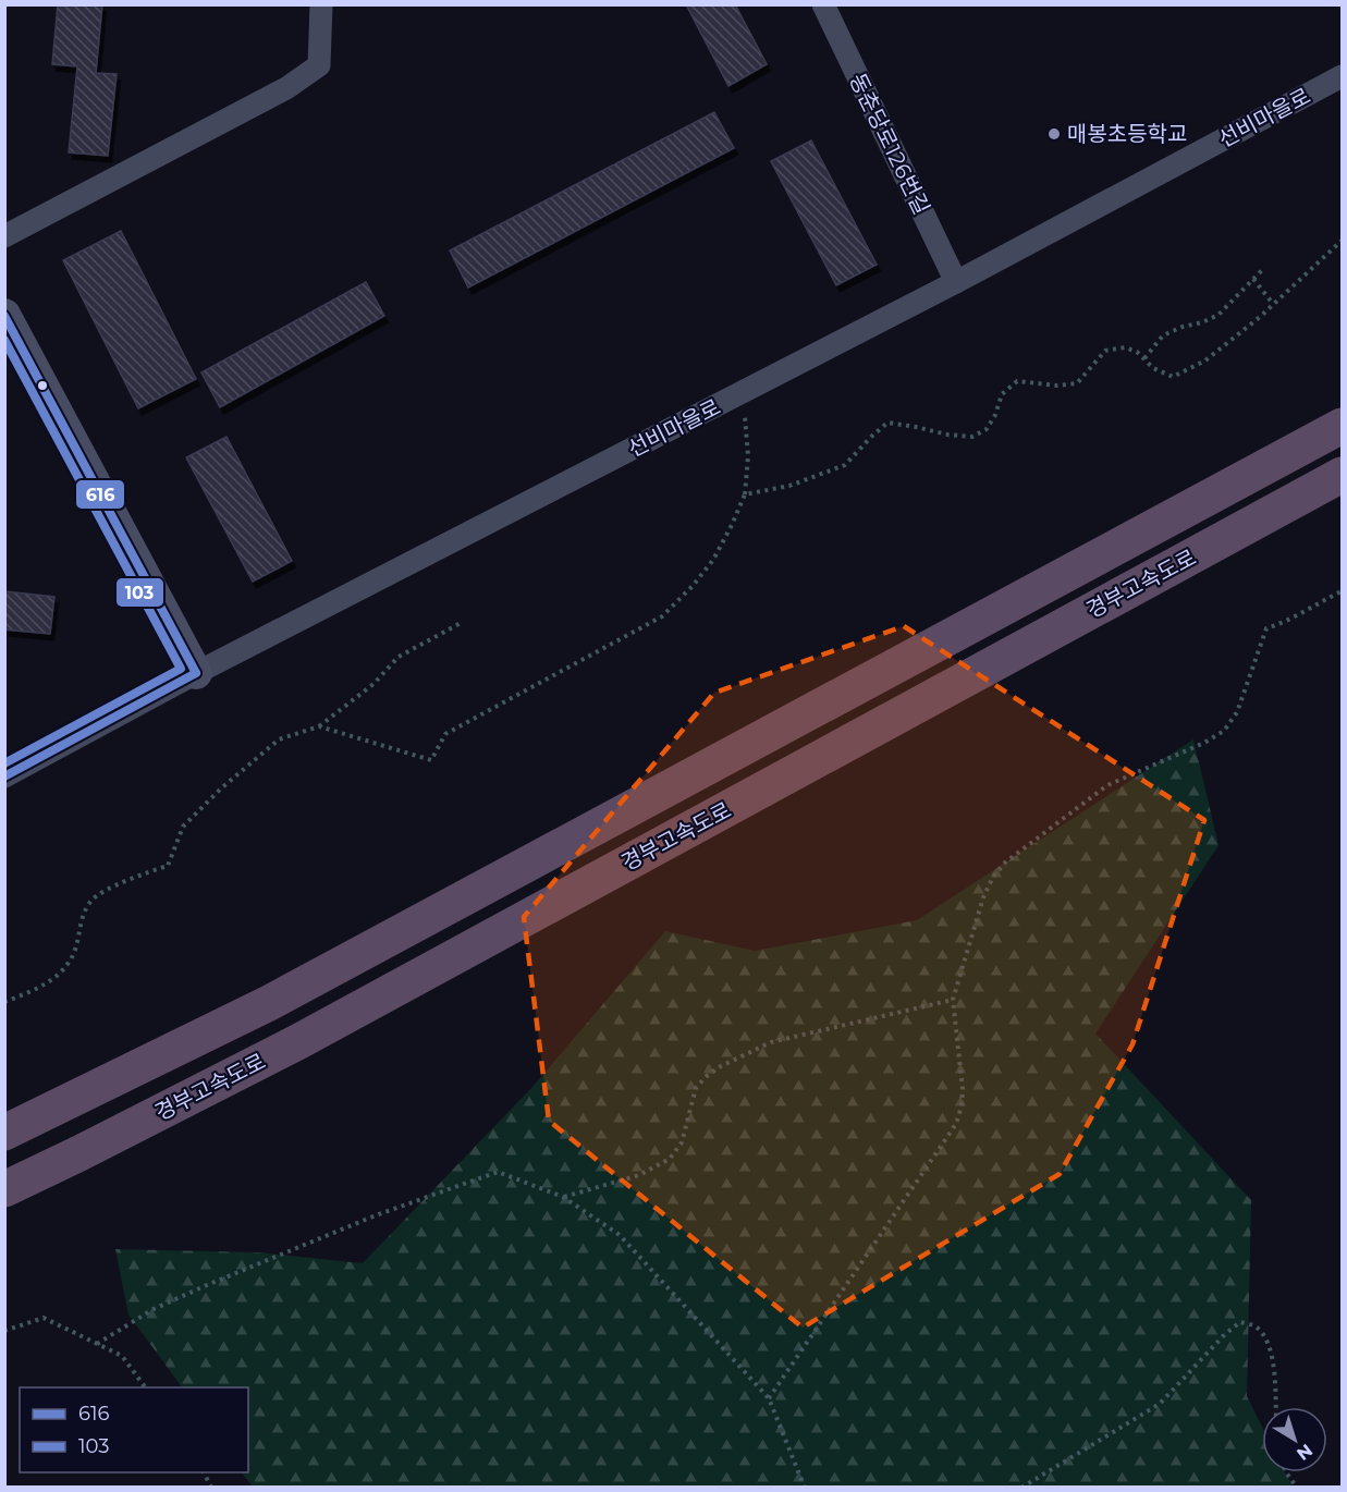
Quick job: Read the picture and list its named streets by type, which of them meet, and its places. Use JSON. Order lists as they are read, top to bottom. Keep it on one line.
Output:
{"streets":{"highway":["경부고속도로"],"street":["선비마을로","동춘당로126번길"]},"crossings":[["선비마을로","동춘당로126번길"]],"places":["매봉초등학교"],"lines":["transit line 616","transit line 103"],"legend":["616","103"],"north":"bottom right"}
